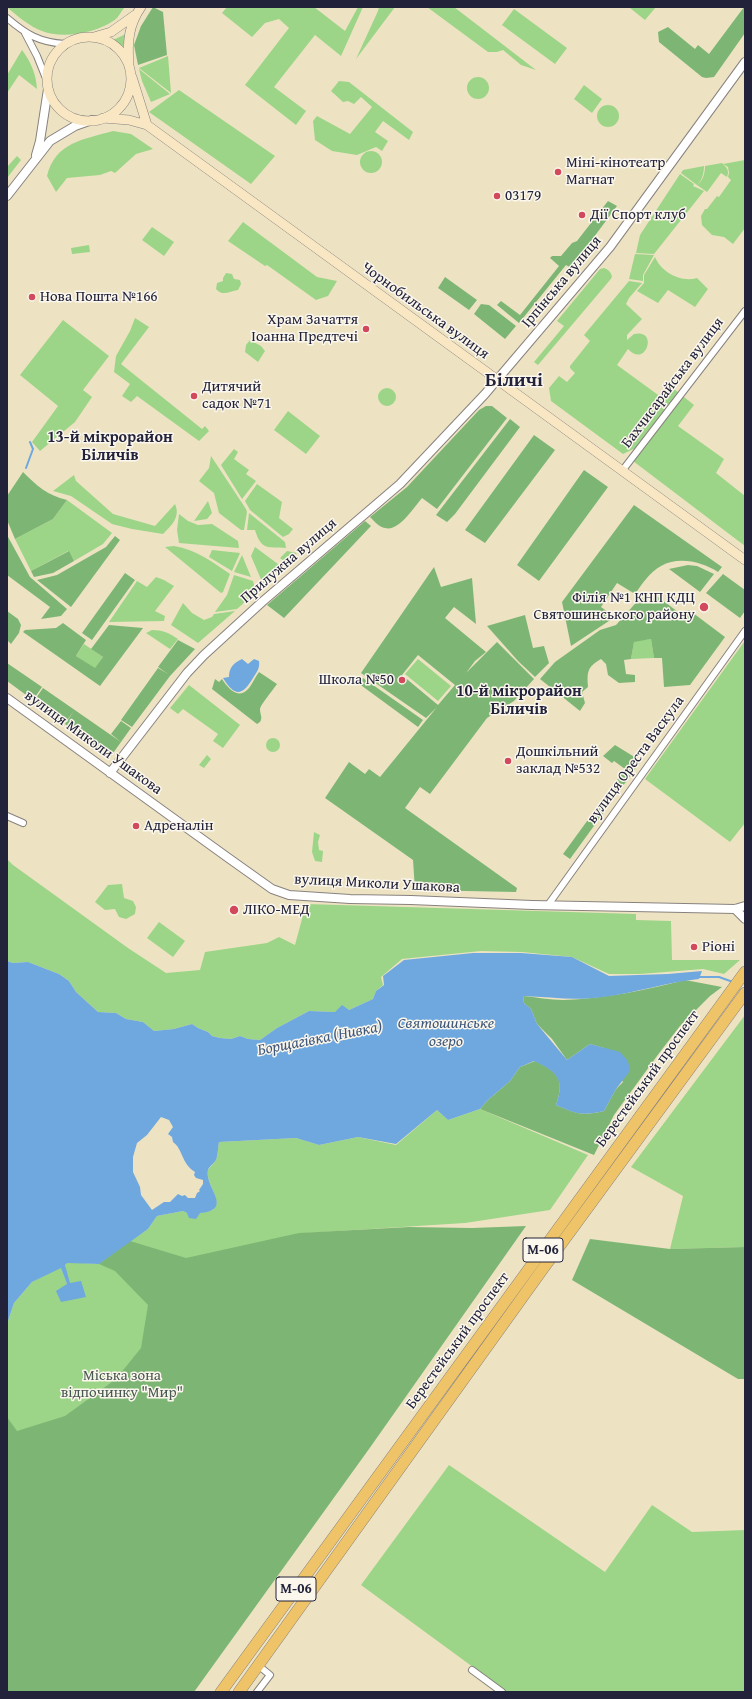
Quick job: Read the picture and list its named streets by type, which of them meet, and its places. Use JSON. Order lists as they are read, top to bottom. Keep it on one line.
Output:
{"streets":{"highway":["Берестейський проспект","М-06"],"main road":["Чорнобильська вулиця"],"street":["Ірпінська вулиця","Бахчисарайська вулиця","Прилужна вулиця","вулиця Миколи Ушакова","вулиця Ореста Васкула"]},"crossings":[["Ірпінська вулиця","Чорнобильська вулиця"],["Ірпінська вулиця","Прилужна вулиця"],["Чорнобильська вулиця","Бахчисарайська вулиця"],["Чорнобильська вулиця","Прилужна вулиця"],["Прилужна вулиця","вулиця Миколи Ушакова"],["вулиця Миколи Ушакова","вулиця Ореста Васкула"],["Берестейський проспект","М-06"]],"districts":["Біличі","13-й мікрорайон Біличів","10-й мікрорайон Біличів"],"water":["Святошинське озеро","Борщагівка (Нивка)"],"parks":["Міська зона відпочинку \"Мир\""],"places":["Міні-кінотеатр Магнат","03179","Дії Спорт клуб","Нова Пошта №166","Храм Зачаття Іоанна Предтечі","Дитячий садок №71","Філія №1 КНП КДЦ Святошинського району","Школа №50","Дошкільний заклад №532","Адреналін","ЛІКО-МЕД","Ріоні"]}
